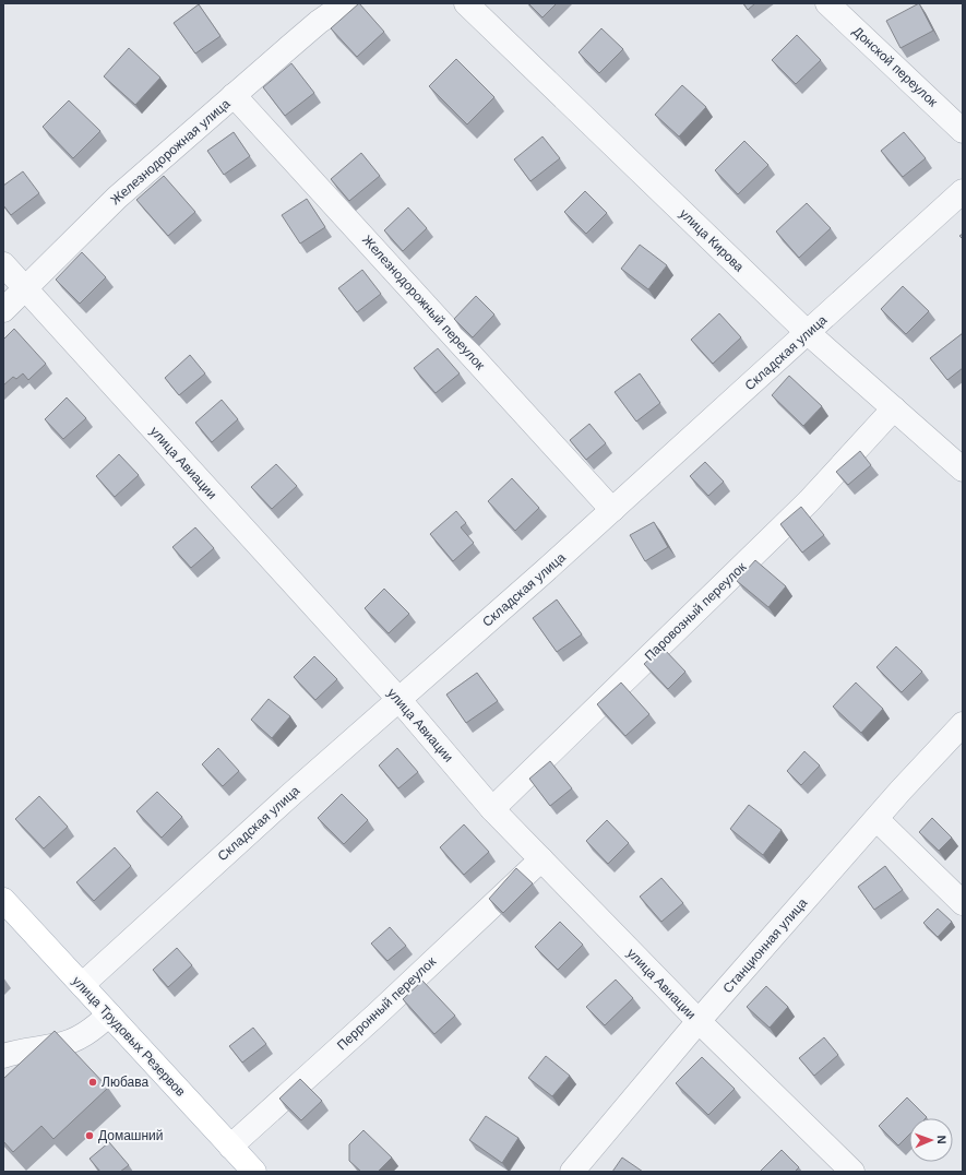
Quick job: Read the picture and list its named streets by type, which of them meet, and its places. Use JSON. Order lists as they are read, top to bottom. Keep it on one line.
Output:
{"streets":{"main road":["улица Трудовых Резервов"],"street":["Донской переулок","Железнодорожная улица","улица Кирова","Железнодорожный переулок","Складская улица","улица Авиации","Паровозный переулок","Станционная улица","Перронный переулок"]},"crossings":[["Железнодорожная улица","Железнодорожный переулок"],["Железнодорожная улица","улица Авиации"],["улица Кирова","Складская улица"],["улица Кирова","Паровозный переулок"],["Железнодорожный переулок","Складская улица"],["Складская улица","улица Авиации"],["Складская улица","улица Трудовых Резервов"],["улица Авиации","Паровозный переулок"],["улица Авиации","Станционная улица"],["улица Авиации","Перронный переулок"],["Перронный переулок","улица Трудовых Резервов"]],"places":["Любава","Домашний"],"north":"right"}
